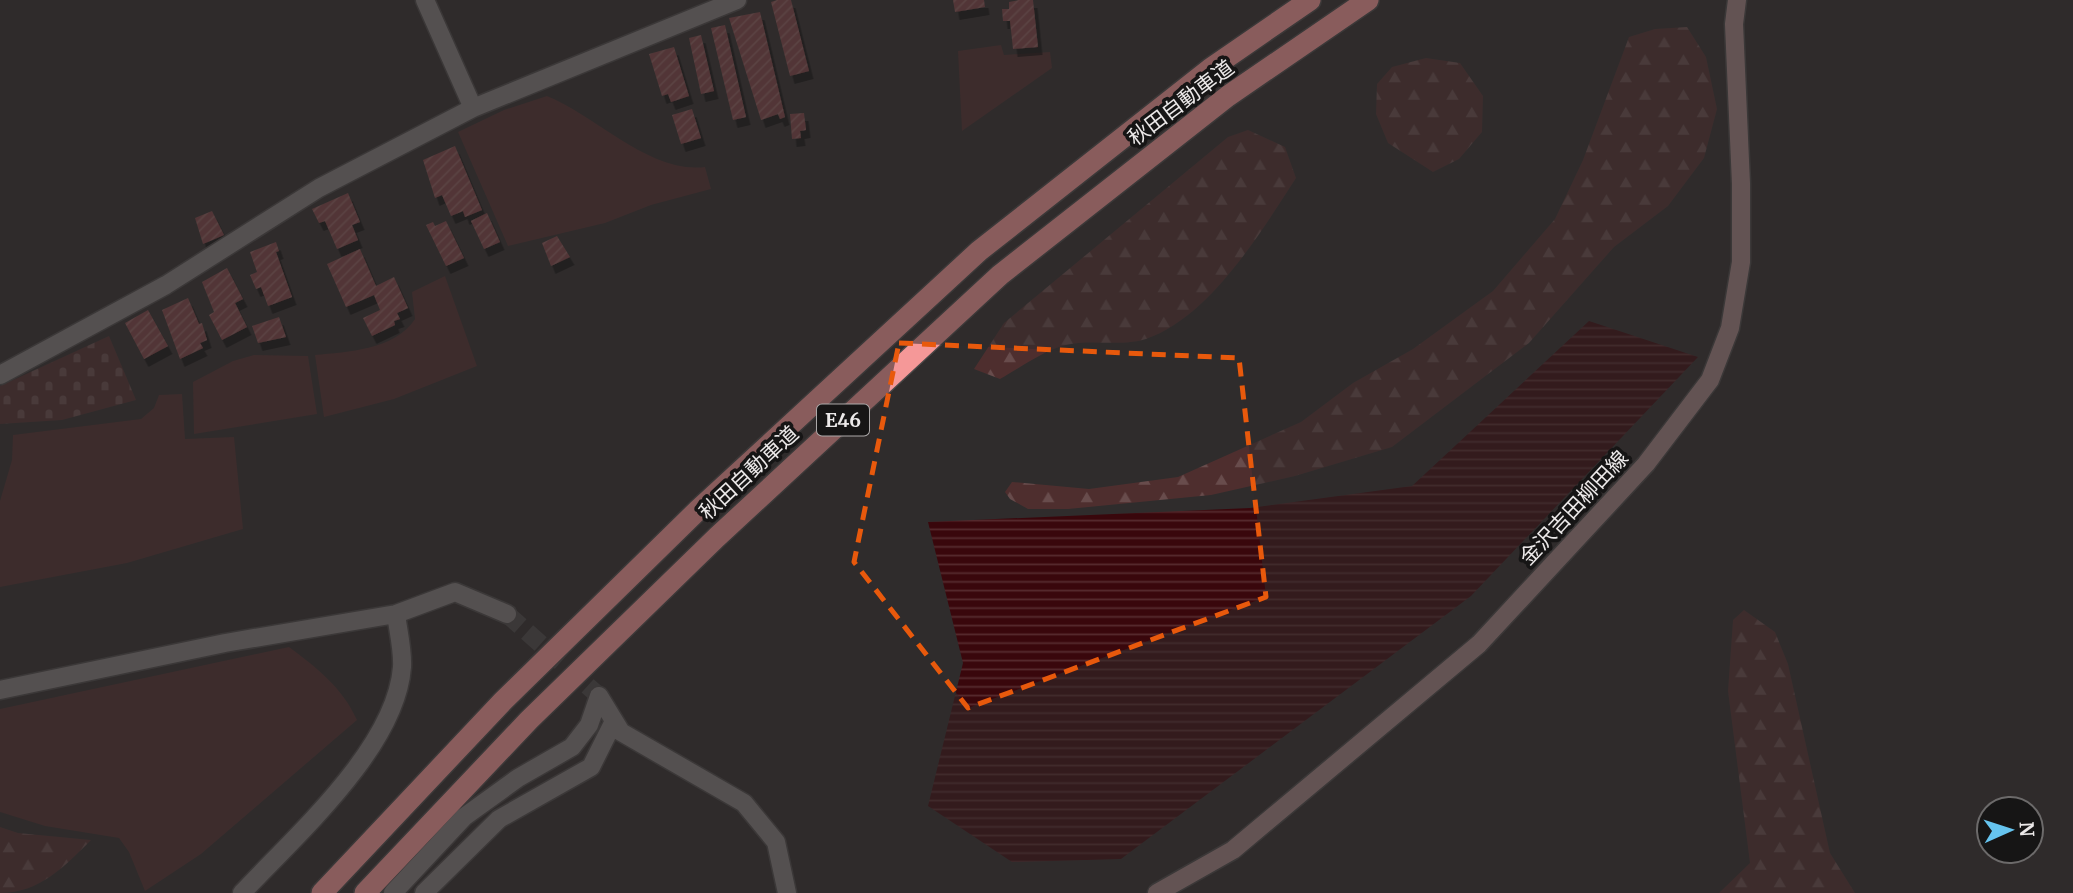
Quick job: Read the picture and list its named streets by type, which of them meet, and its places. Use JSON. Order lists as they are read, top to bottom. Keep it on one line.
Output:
{"streets":{"highway":["秋田自動車道","E46"],"main road":["金沢吉田柳田線"]},"north":"right"}
